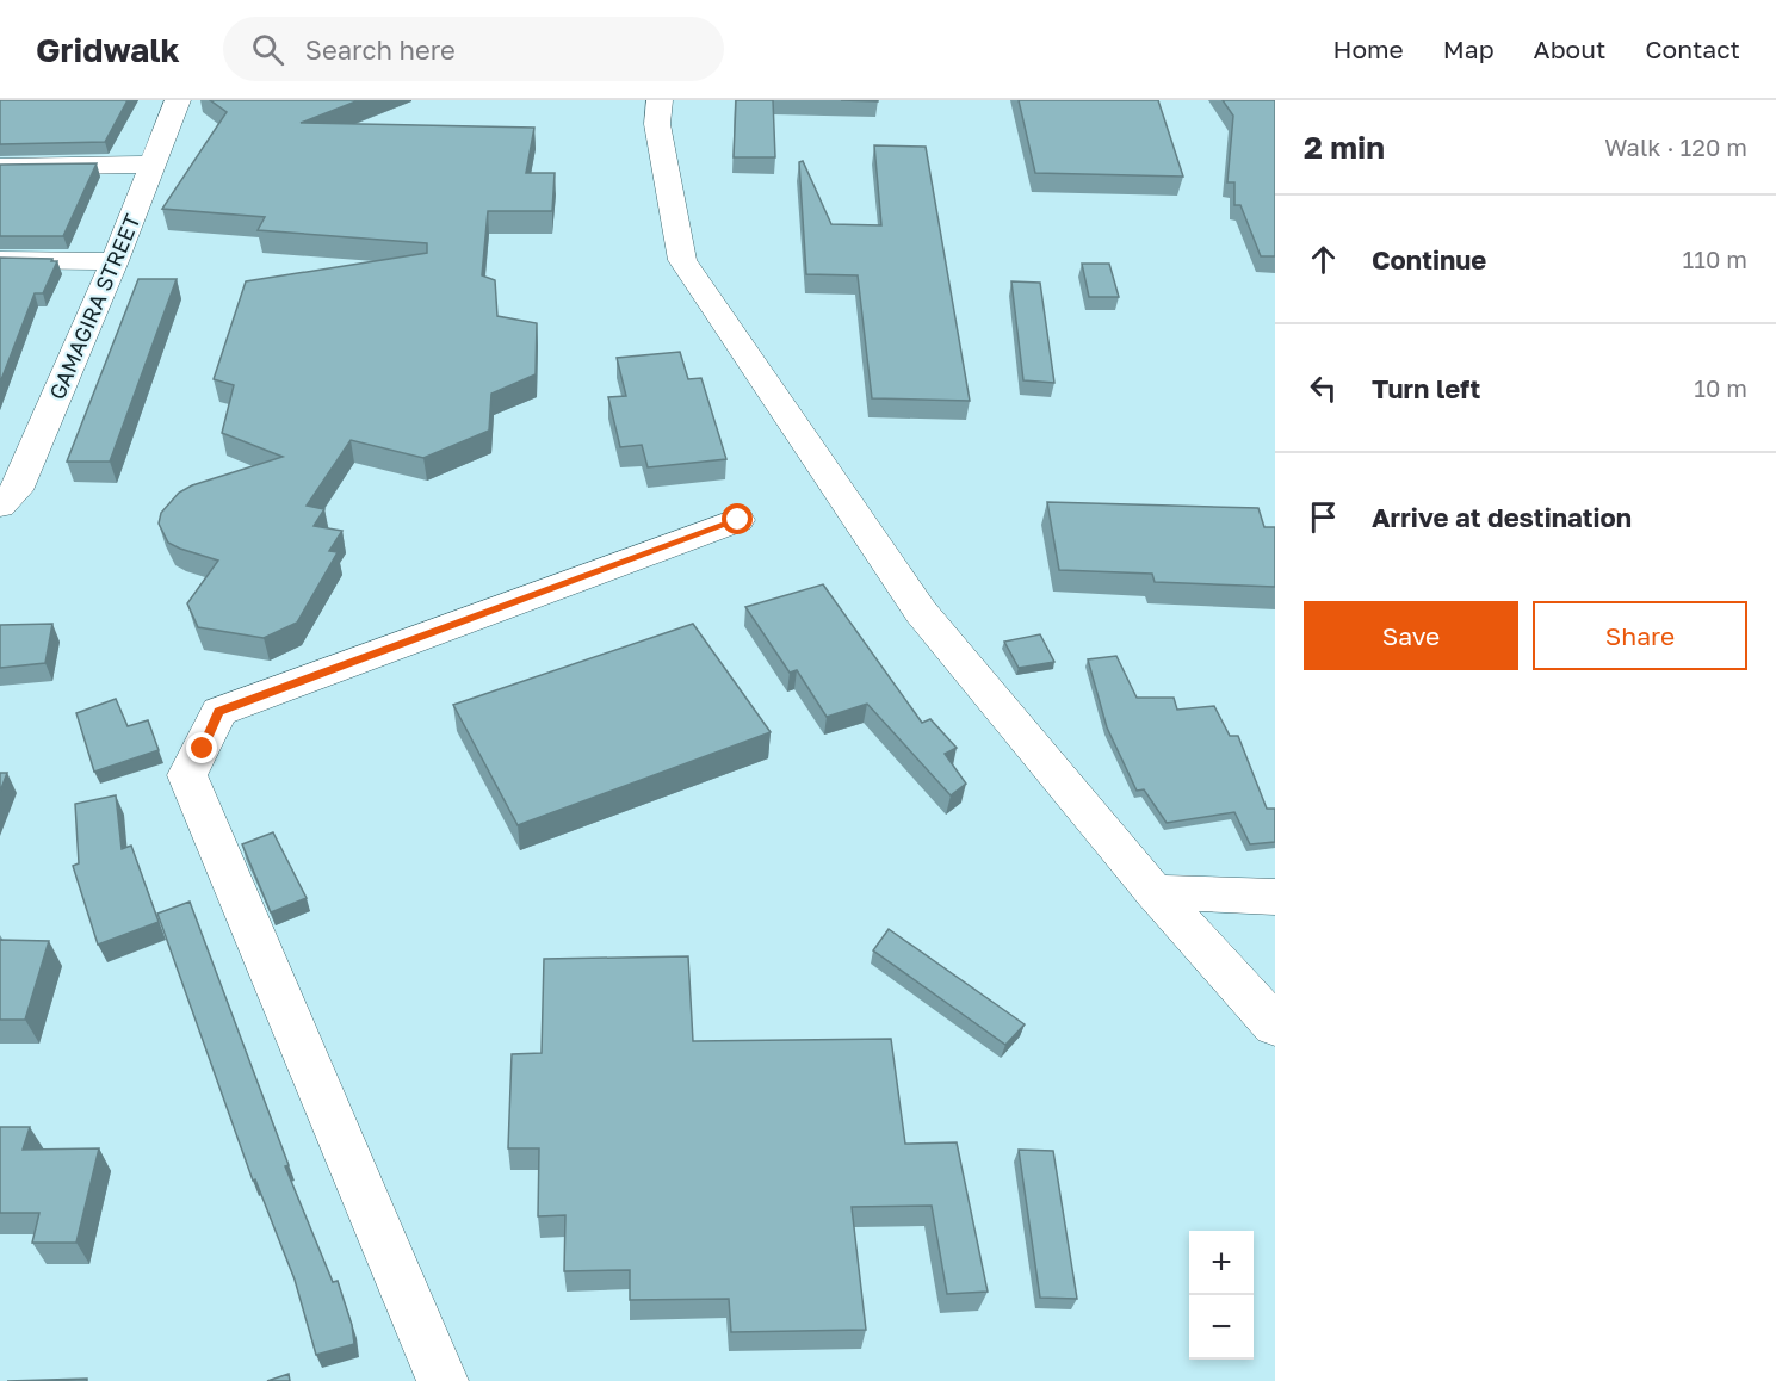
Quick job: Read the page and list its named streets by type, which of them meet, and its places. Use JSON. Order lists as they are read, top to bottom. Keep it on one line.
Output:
{"streets":{"street":["GAMAGIRA STREET"]},"page":{"header":"Gridwalk","search":"Search here","nav":["Home","Map","About","Contact"],"heading":["2 min","Walk · 120 m"],"list":[["Continue","110 m"],["Turn left","10 m"],"Arrive at destination"],"buttons":["Save","Share"],"map_buttons":["+","−"]}}
